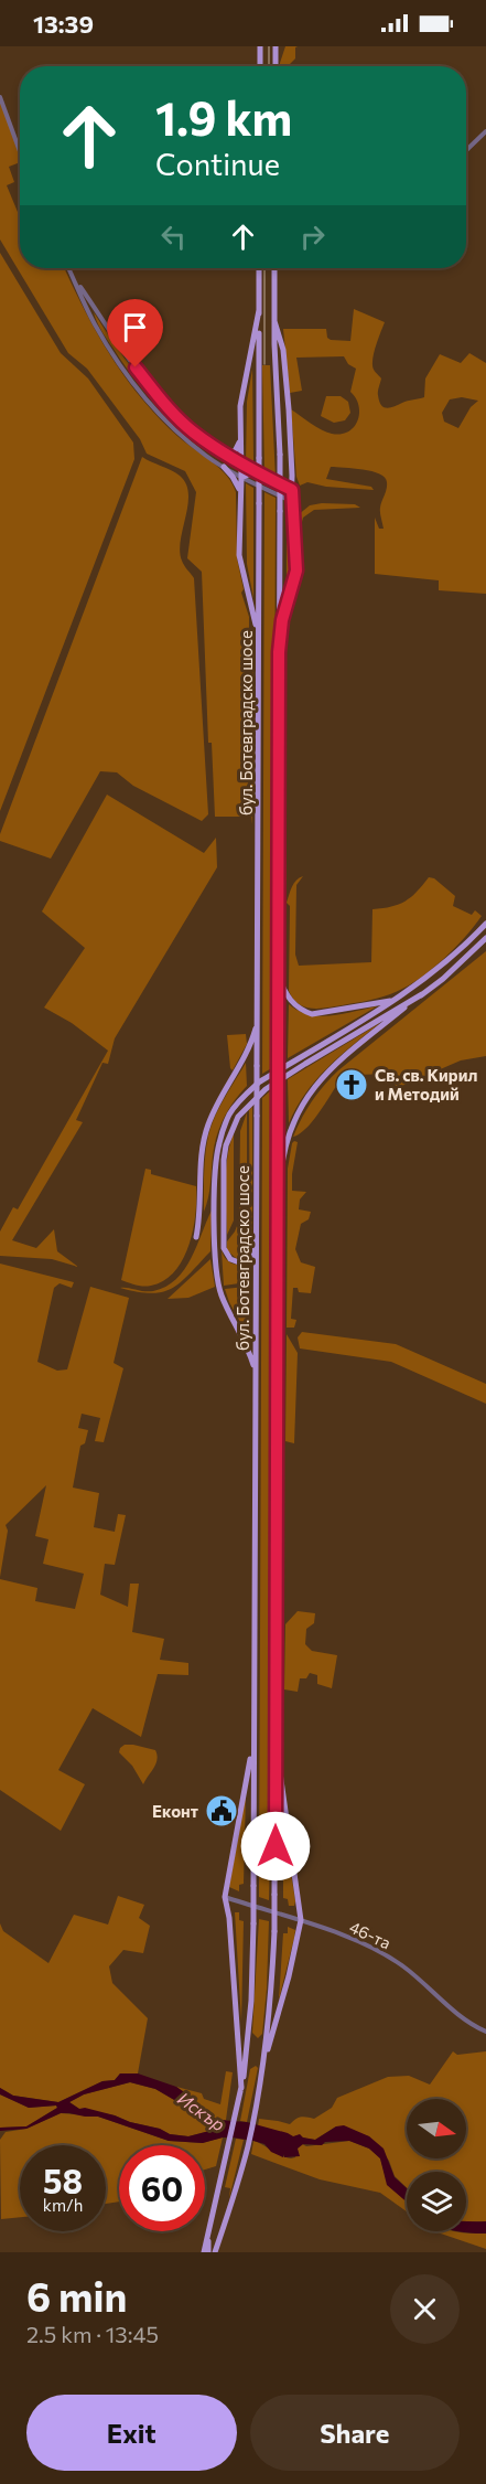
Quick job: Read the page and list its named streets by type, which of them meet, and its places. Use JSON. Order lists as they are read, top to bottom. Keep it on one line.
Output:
{"streets":{"main road":["бул. Ботевградско шосе"],"street":["46-та"]},"water":["Искър"],"places":{"church":["Св. св. Кирил и Методий"],"public building":["Еконт"]},"north":"right","page":{"status":"13:39","turn":["1.9 km","Continue"],"speed":"58 km/h","limit":"60","heading":["6 min","2.5 km · 13:45"],"buttons":["Exit","Share"]}}
